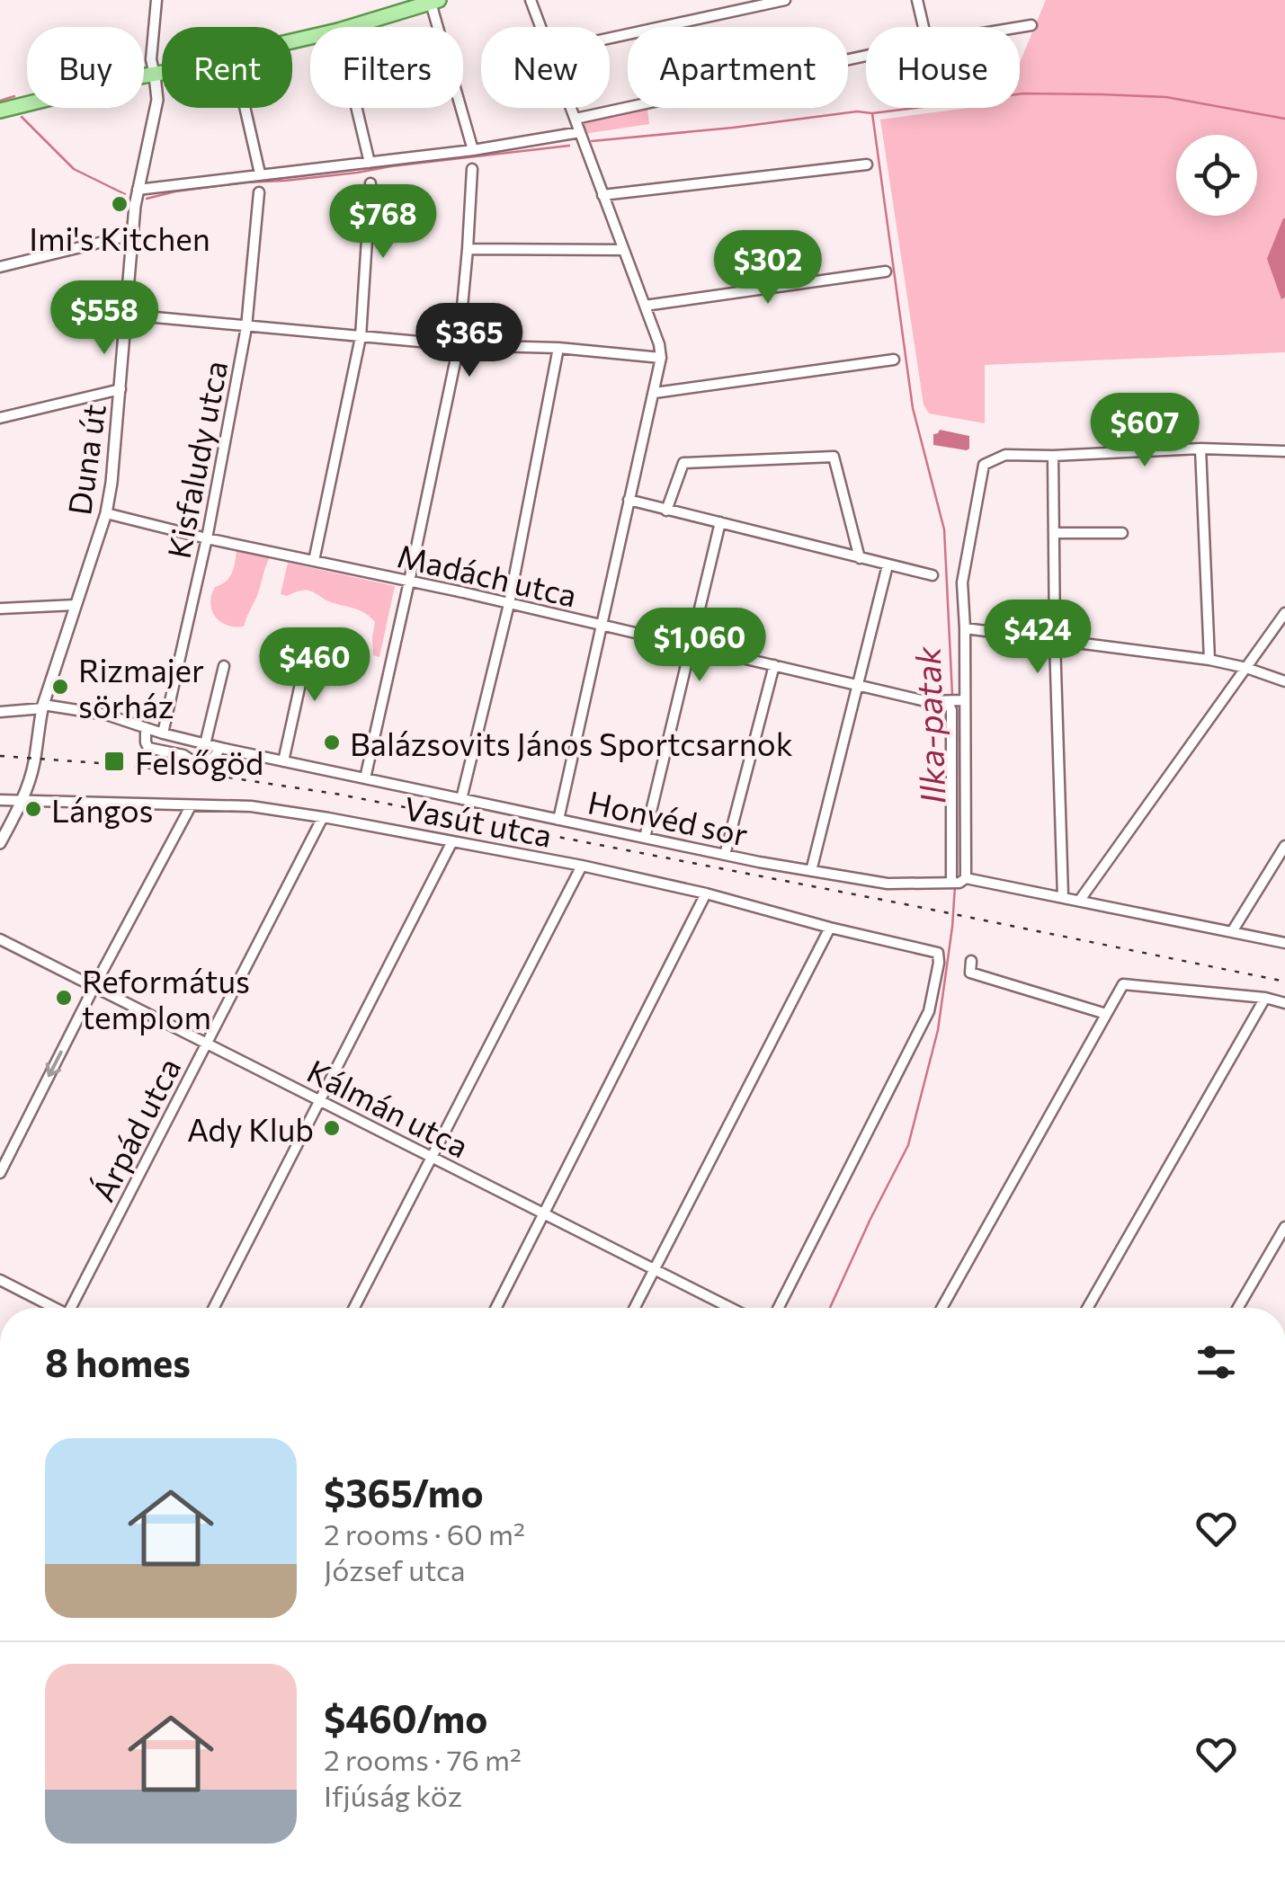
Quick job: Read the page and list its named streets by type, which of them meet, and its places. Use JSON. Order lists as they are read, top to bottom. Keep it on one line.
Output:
{"streets":{"street":["Duna út","Kisfaludy utca","Madách utca","Honvéd sor","Vasút utca","Kálmán utca","Árpád utca"]},"crossings":[["Duna út","Madách utca"],["Duna út","Honvéd sor"],["Duna út","Vasút utca"],["Kisfaludy utca","Madách utca"],["Kisfaludy utca","Honvéd sor"],["Vasút utca","Árpád utca"],["Kálmán utca","Árpád utca"]],"water":["Ilka-patak"],"places":{"other":["Imi's Kitchen","Rizmajer sörház","Balázsovits János Sportcsarnok","Lángos","Református templom","Ady Klub"],"transit":["Felsőgöd"]},"page":{"chip":["Buy","Rent","Filters","New","Apartment","House"],"price":["$768","$302","$558","$365","$607","$424","$1,060","$460"],"heading":"8 homes","list":[{"name":"$365/mo","note":"2 rooms · 60 m² · József utca"},{"name":"$460/mo","note":"2 rooms · 76 m² · Ifjúság köz"}]}}
